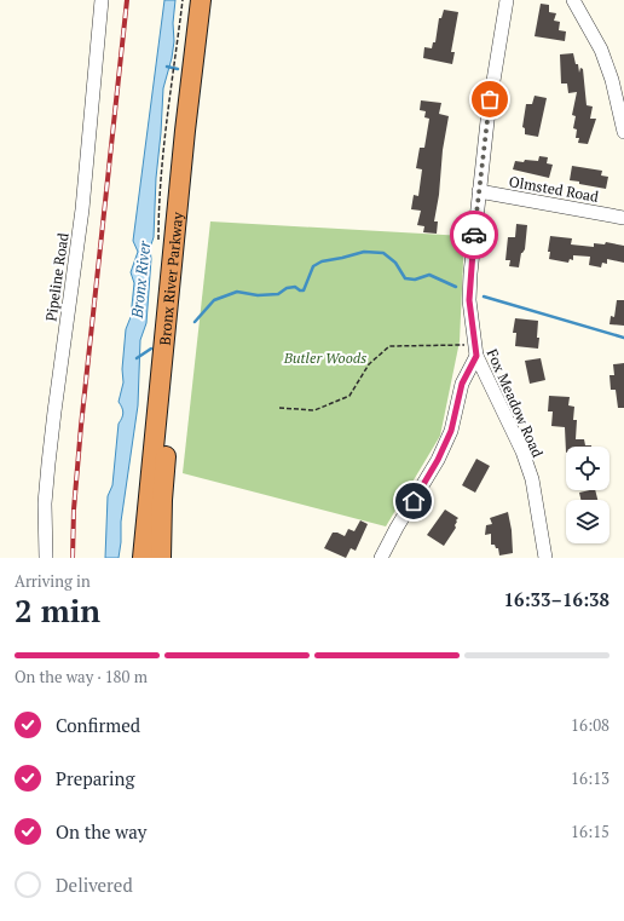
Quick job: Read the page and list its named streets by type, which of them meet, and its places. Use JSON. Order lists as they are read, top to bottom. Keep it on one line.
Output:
{"streets":{"highway":["Bronx River Parkway"],"street":["Olmsted Road","Pipeline Road","Fox Meadow Road"]},"crossings":[["Olmsted Road","Fox Meadow Road"]],"water":["Bronx River"],"parks":["Butler Woods"],"page":{"heading":["2 min","Arriving in","16:33–16:38"],"bar":"On the way · 180 m","list":[["Confirmed","16:08"],["Preparing","16:13"],["On the way","16:15"],"Delivered"]}}
